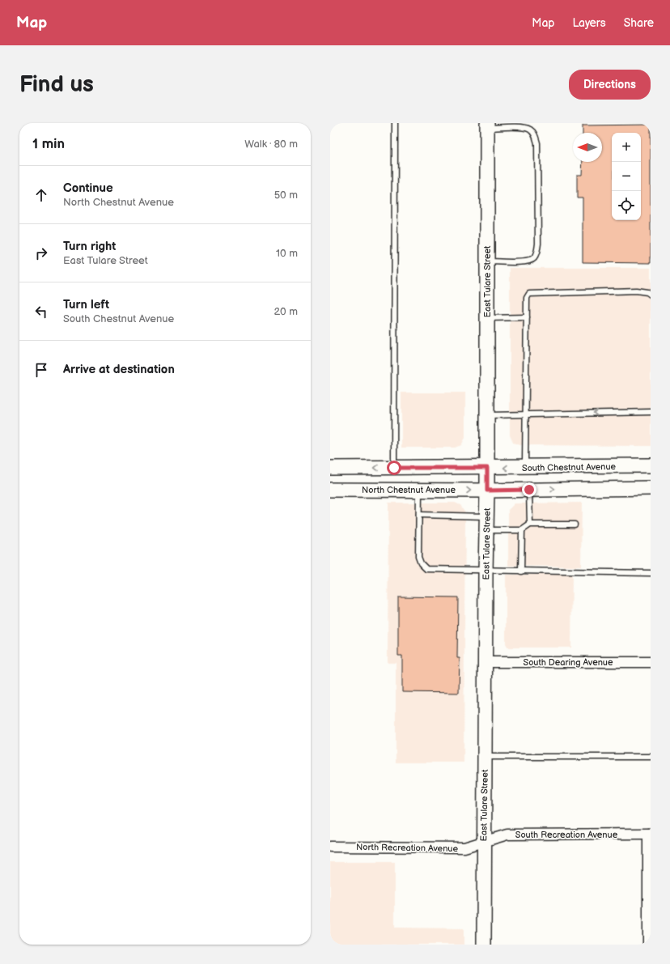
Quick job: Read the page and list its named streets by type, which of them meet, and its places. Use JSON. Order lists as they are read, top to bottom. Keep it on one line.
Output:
{"streets":{"main road":["East Tulare Street","South Chestnut Avenue","North Chestnut Avenue"],"street":["South Dearing Avenue","South Recreation Avenue","North Recreation Avenue"]},"crossings":[["East Tulare Street","South Chestnut Avenue"],["East Tulare Street","North Chestnut Avenue"],["East Tulare Street","South Dearing Avenue"],["East Tulare Street","South Recreation Avenue"],["East Tulare Street","North Recreation Avenue"],["South Recreation Avenue","North Recreation Avenue"]],"north":"left","page":{"header":"Map","nav":["Map","Layers","Share"],"buttons":"Directions","title":"Find us","heading":["1 min","Walk · 80 m"],"map_buttons":["+","−"],"list":[["Continue","North Chestnut Avenue","50 m"],["Turn right","East Tulare Street","10 m"],["Turn left","South Chestnut Avenue","20 m"],"Arrive at destination"]}}
